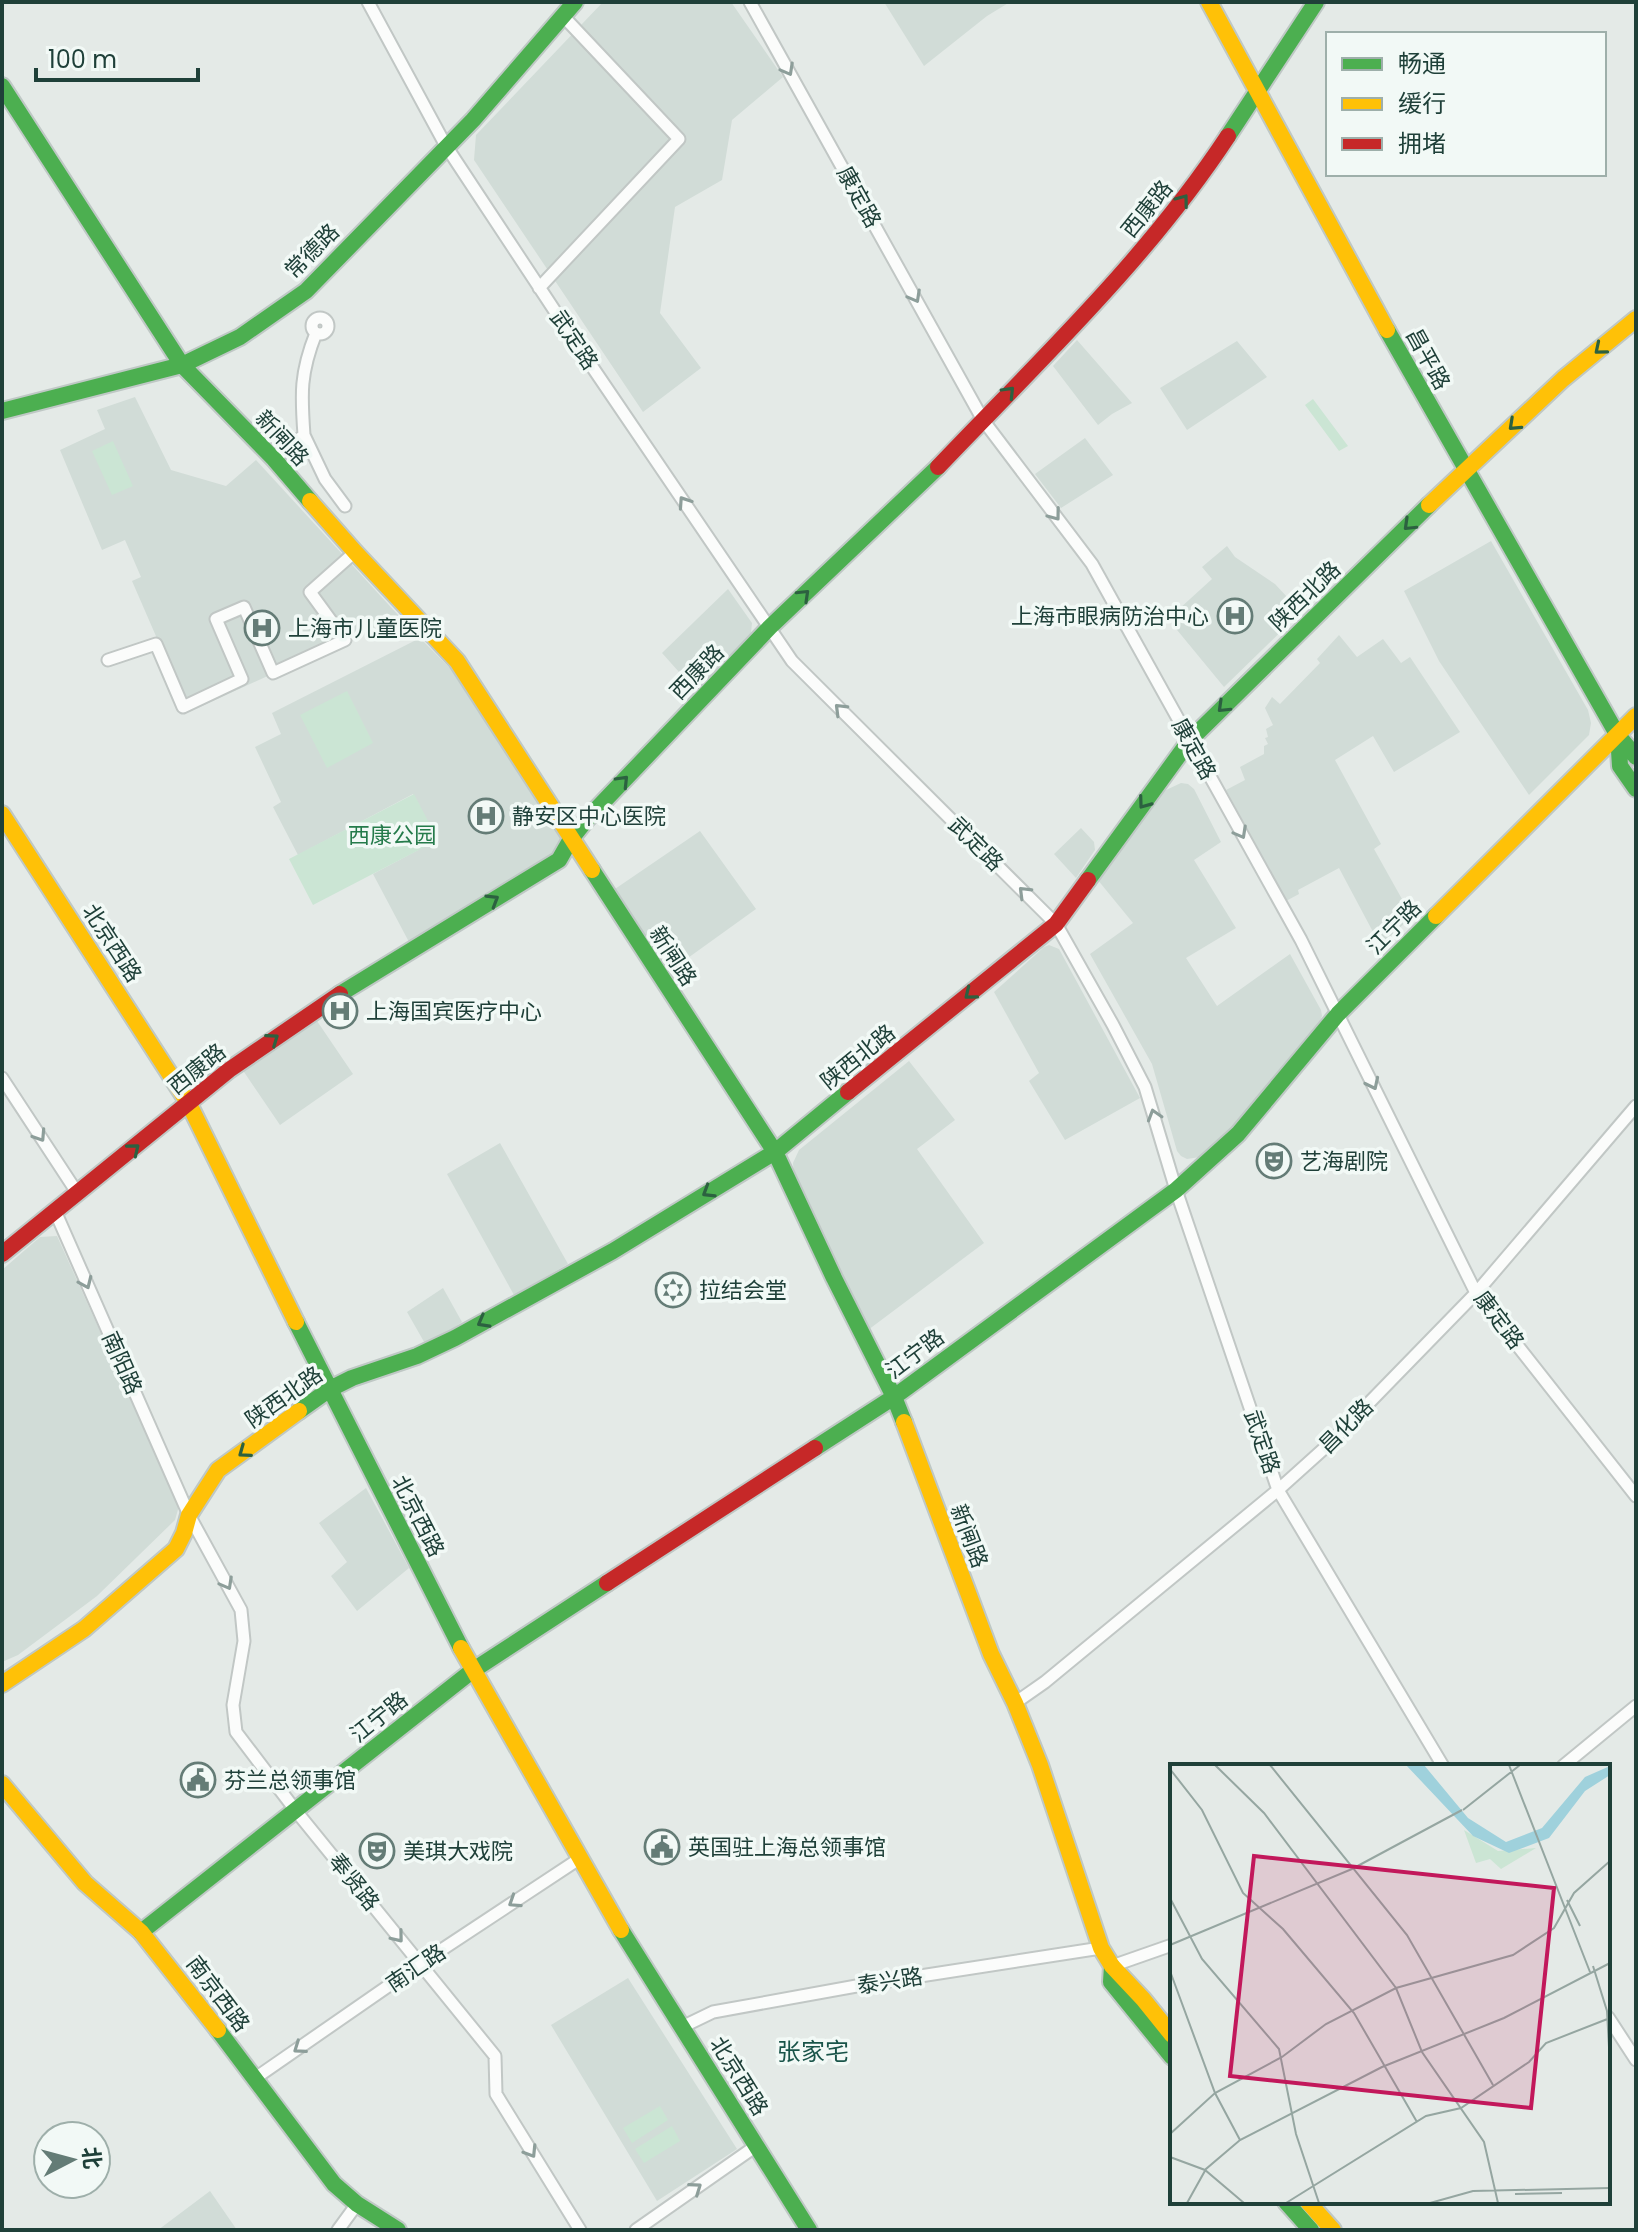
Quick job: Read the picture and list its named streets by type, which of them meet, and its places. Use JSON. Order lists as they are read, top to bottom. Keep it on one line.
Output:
{"streets":{"main road":["西康路","常德路","昌平路","新闸路","陕西北路","江宁路","北京西路","南京西路"],"street":["康定路","武定路","南阳路","昌化路","奉贤路","南汇路","泰兴路"]},"crossings":[["康定路","西康路"],["康定路","陕西北路"],["康定路","江宁路"],["康定路","昌化路"],["西康路","武定路"],["西康路","昌平路"],["西康路","新闸路"],["西康路","北京西路"],["西康路","南阳路"],["常德路","武定路"],["常德路","新闸路"],["武定路","陕西北路"],["武定路","江宁路"],["武定路","昌化路"],["昌平路","陕西北路"],["昌平路","江宁路"],["新闸路","陕西北路"],["新闸路","江宁路"],["新闸路","昌化路"],["新闸路","泰兴路"],["陕西北路","北京西路"],["陕西北路","南阳路"],["陕西北路","奉贤路"],["江宁路","北京西路"],["江宁路","奉贤路"],["江宁路","南京西路"],["北京西路","南汇路"],["北京西路","泰兴路"],["南阳路","奉贤路"],["奉贤路","南汇路"],["南汇路","南京西路"]],"one_way":["康定路","西康路","武定路","陕西北路","南阳路","奉贤路","南汇路"],"districts":["张家宅"],"parks":["西康公园"],"places":{"hospital":["上海市眼病防治中心","上海市儿童医院","静安区中心医院","上海国宾医疗中心"],"theatre":["艺海剧院","美琪大戏院"],"synagogue":["拉结会堂"],"public building":["芬兰总领事馆","英国驻上海总领事馆"]},"legend":["畅通","缓行","拥堵"],"scale_bar":"100 m","north":"right"}
